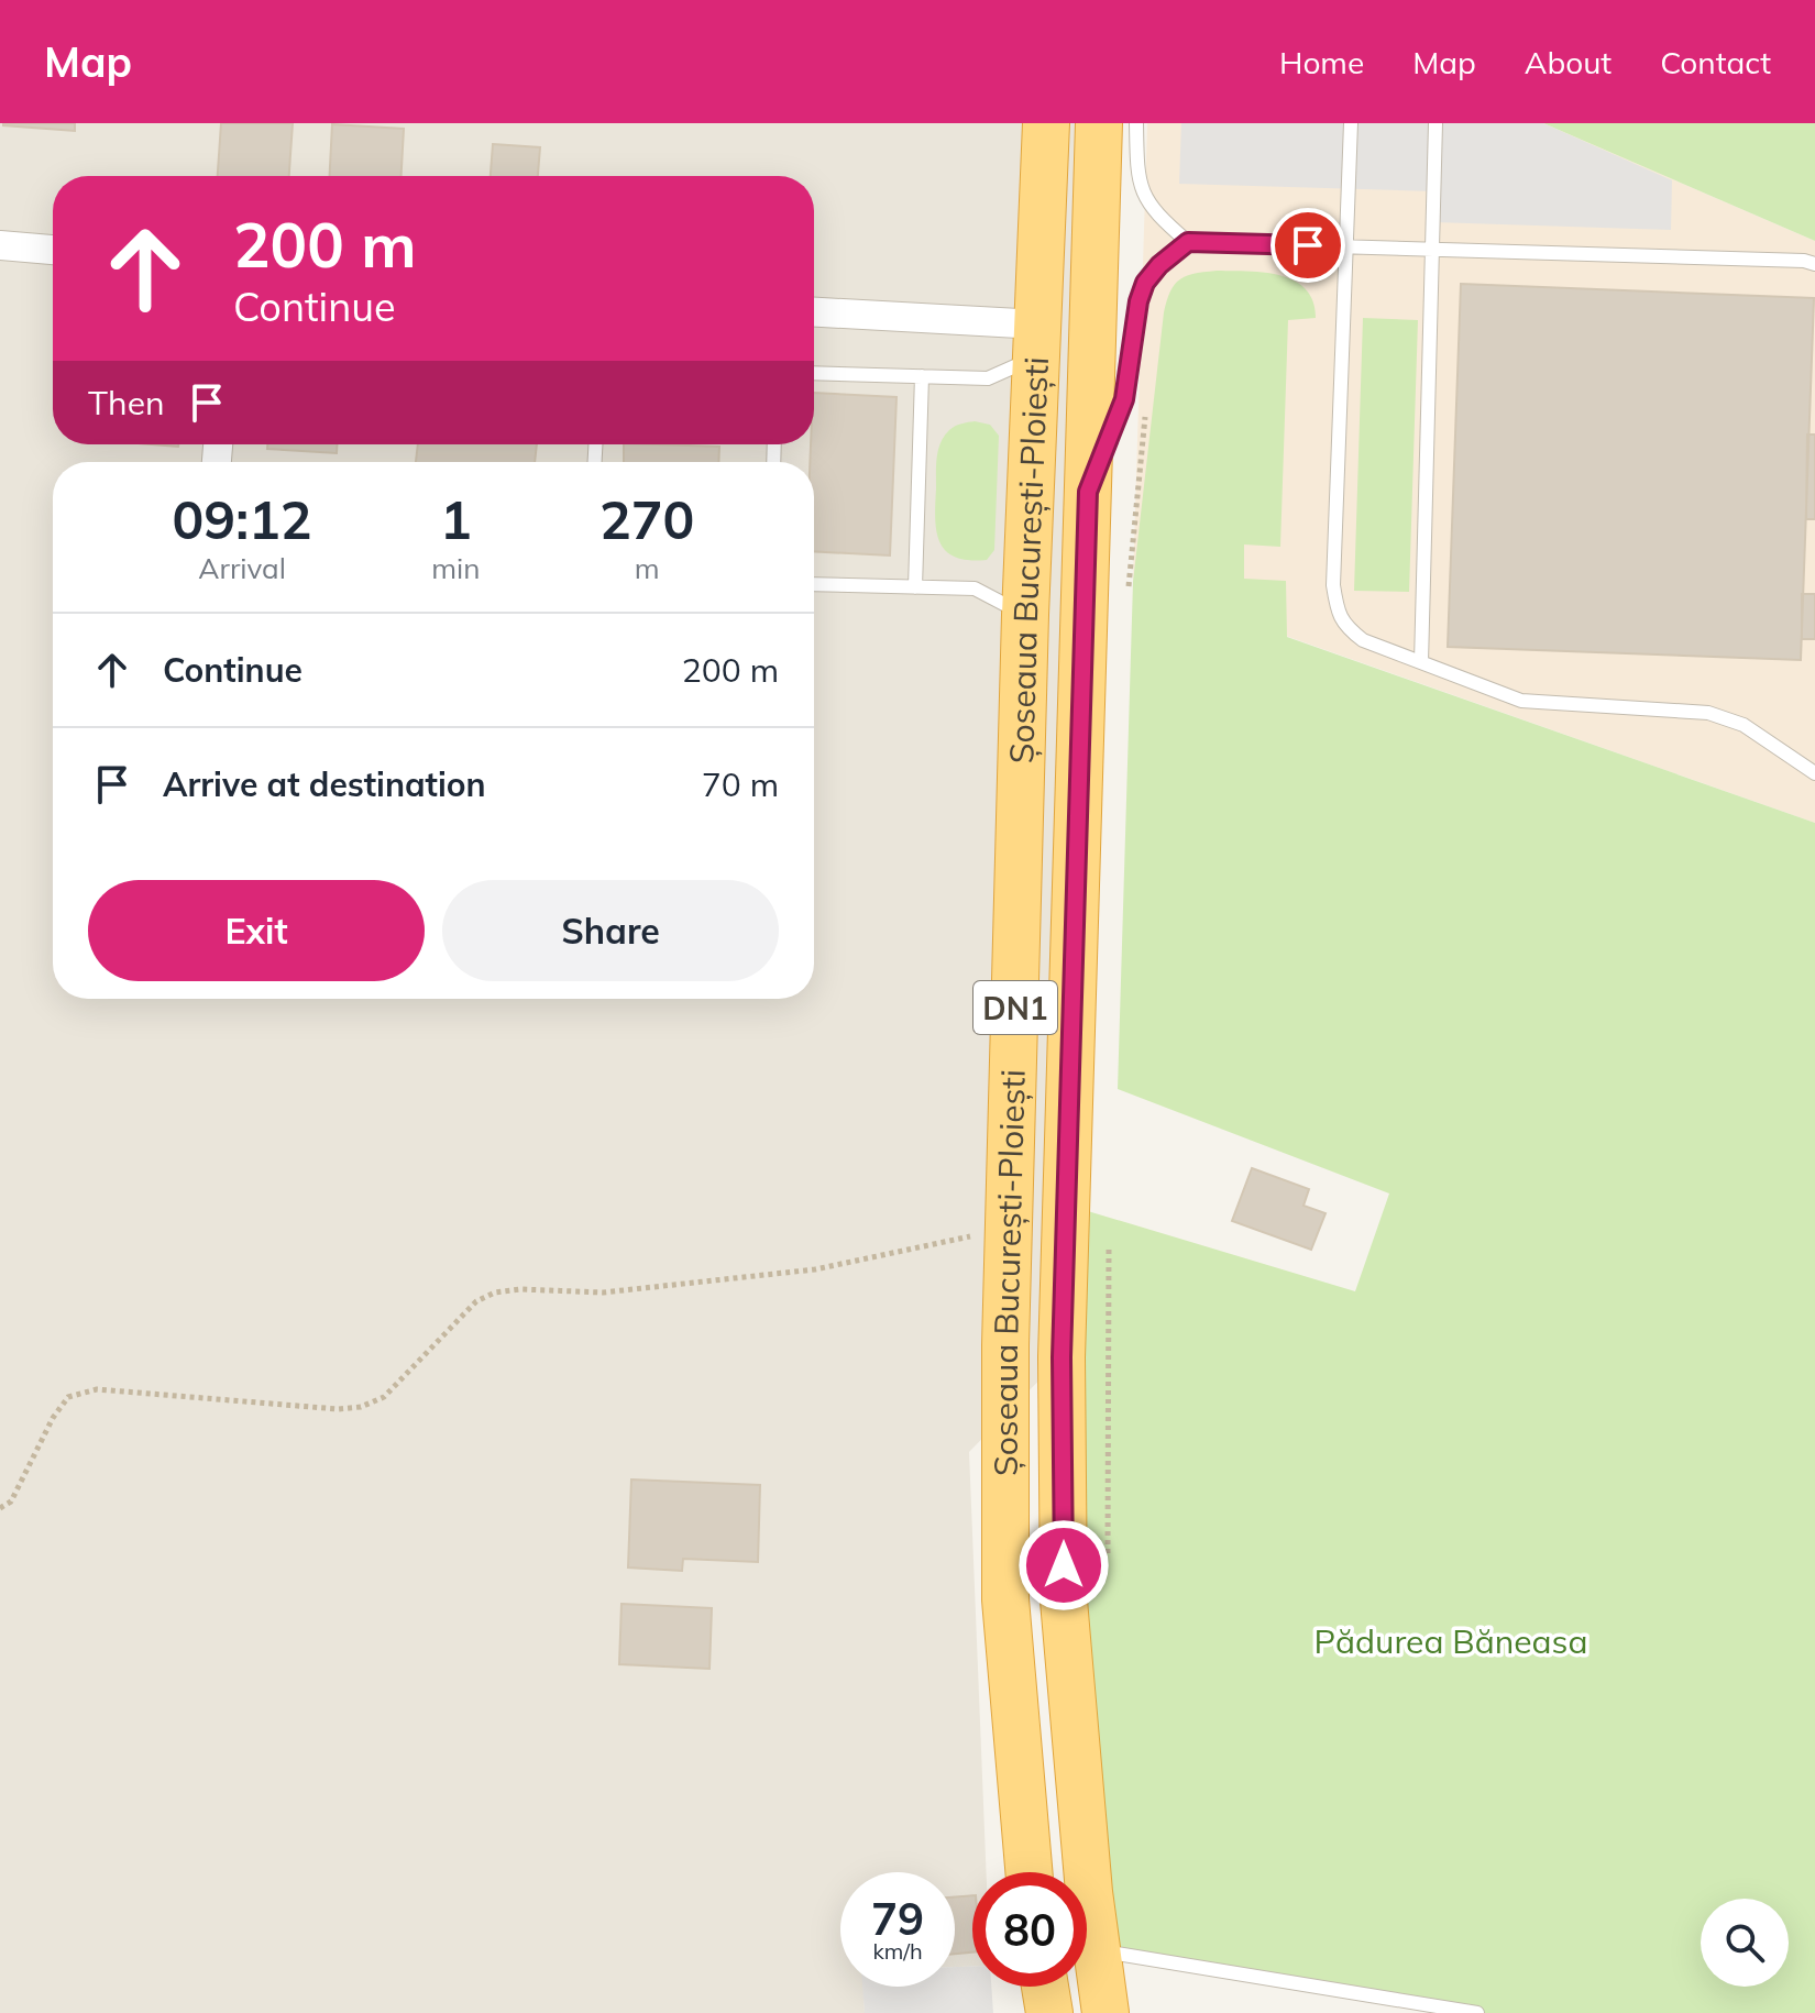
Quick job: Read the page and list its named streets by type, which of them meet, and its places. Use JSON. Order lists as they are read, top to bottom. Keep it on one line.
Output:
{"streets":{"highway":["Șoseaua București-Ploiești","DN1"]},"parks":["Pădurea Băneasa"],"page":{"header":"Map","nav":["Home","Map","About","Contact"],"turn":["200 m","Continue"],"then":"Then","eta":["09:12","Arrival","1","min","270","m"],"list":[{"name":"Continue","value":"200 m"},{"name":"Arrive at destination","value":"70 m"}],"buttons":["Exit","Share"],"speed":"79 km/h","limit":"80"}}
